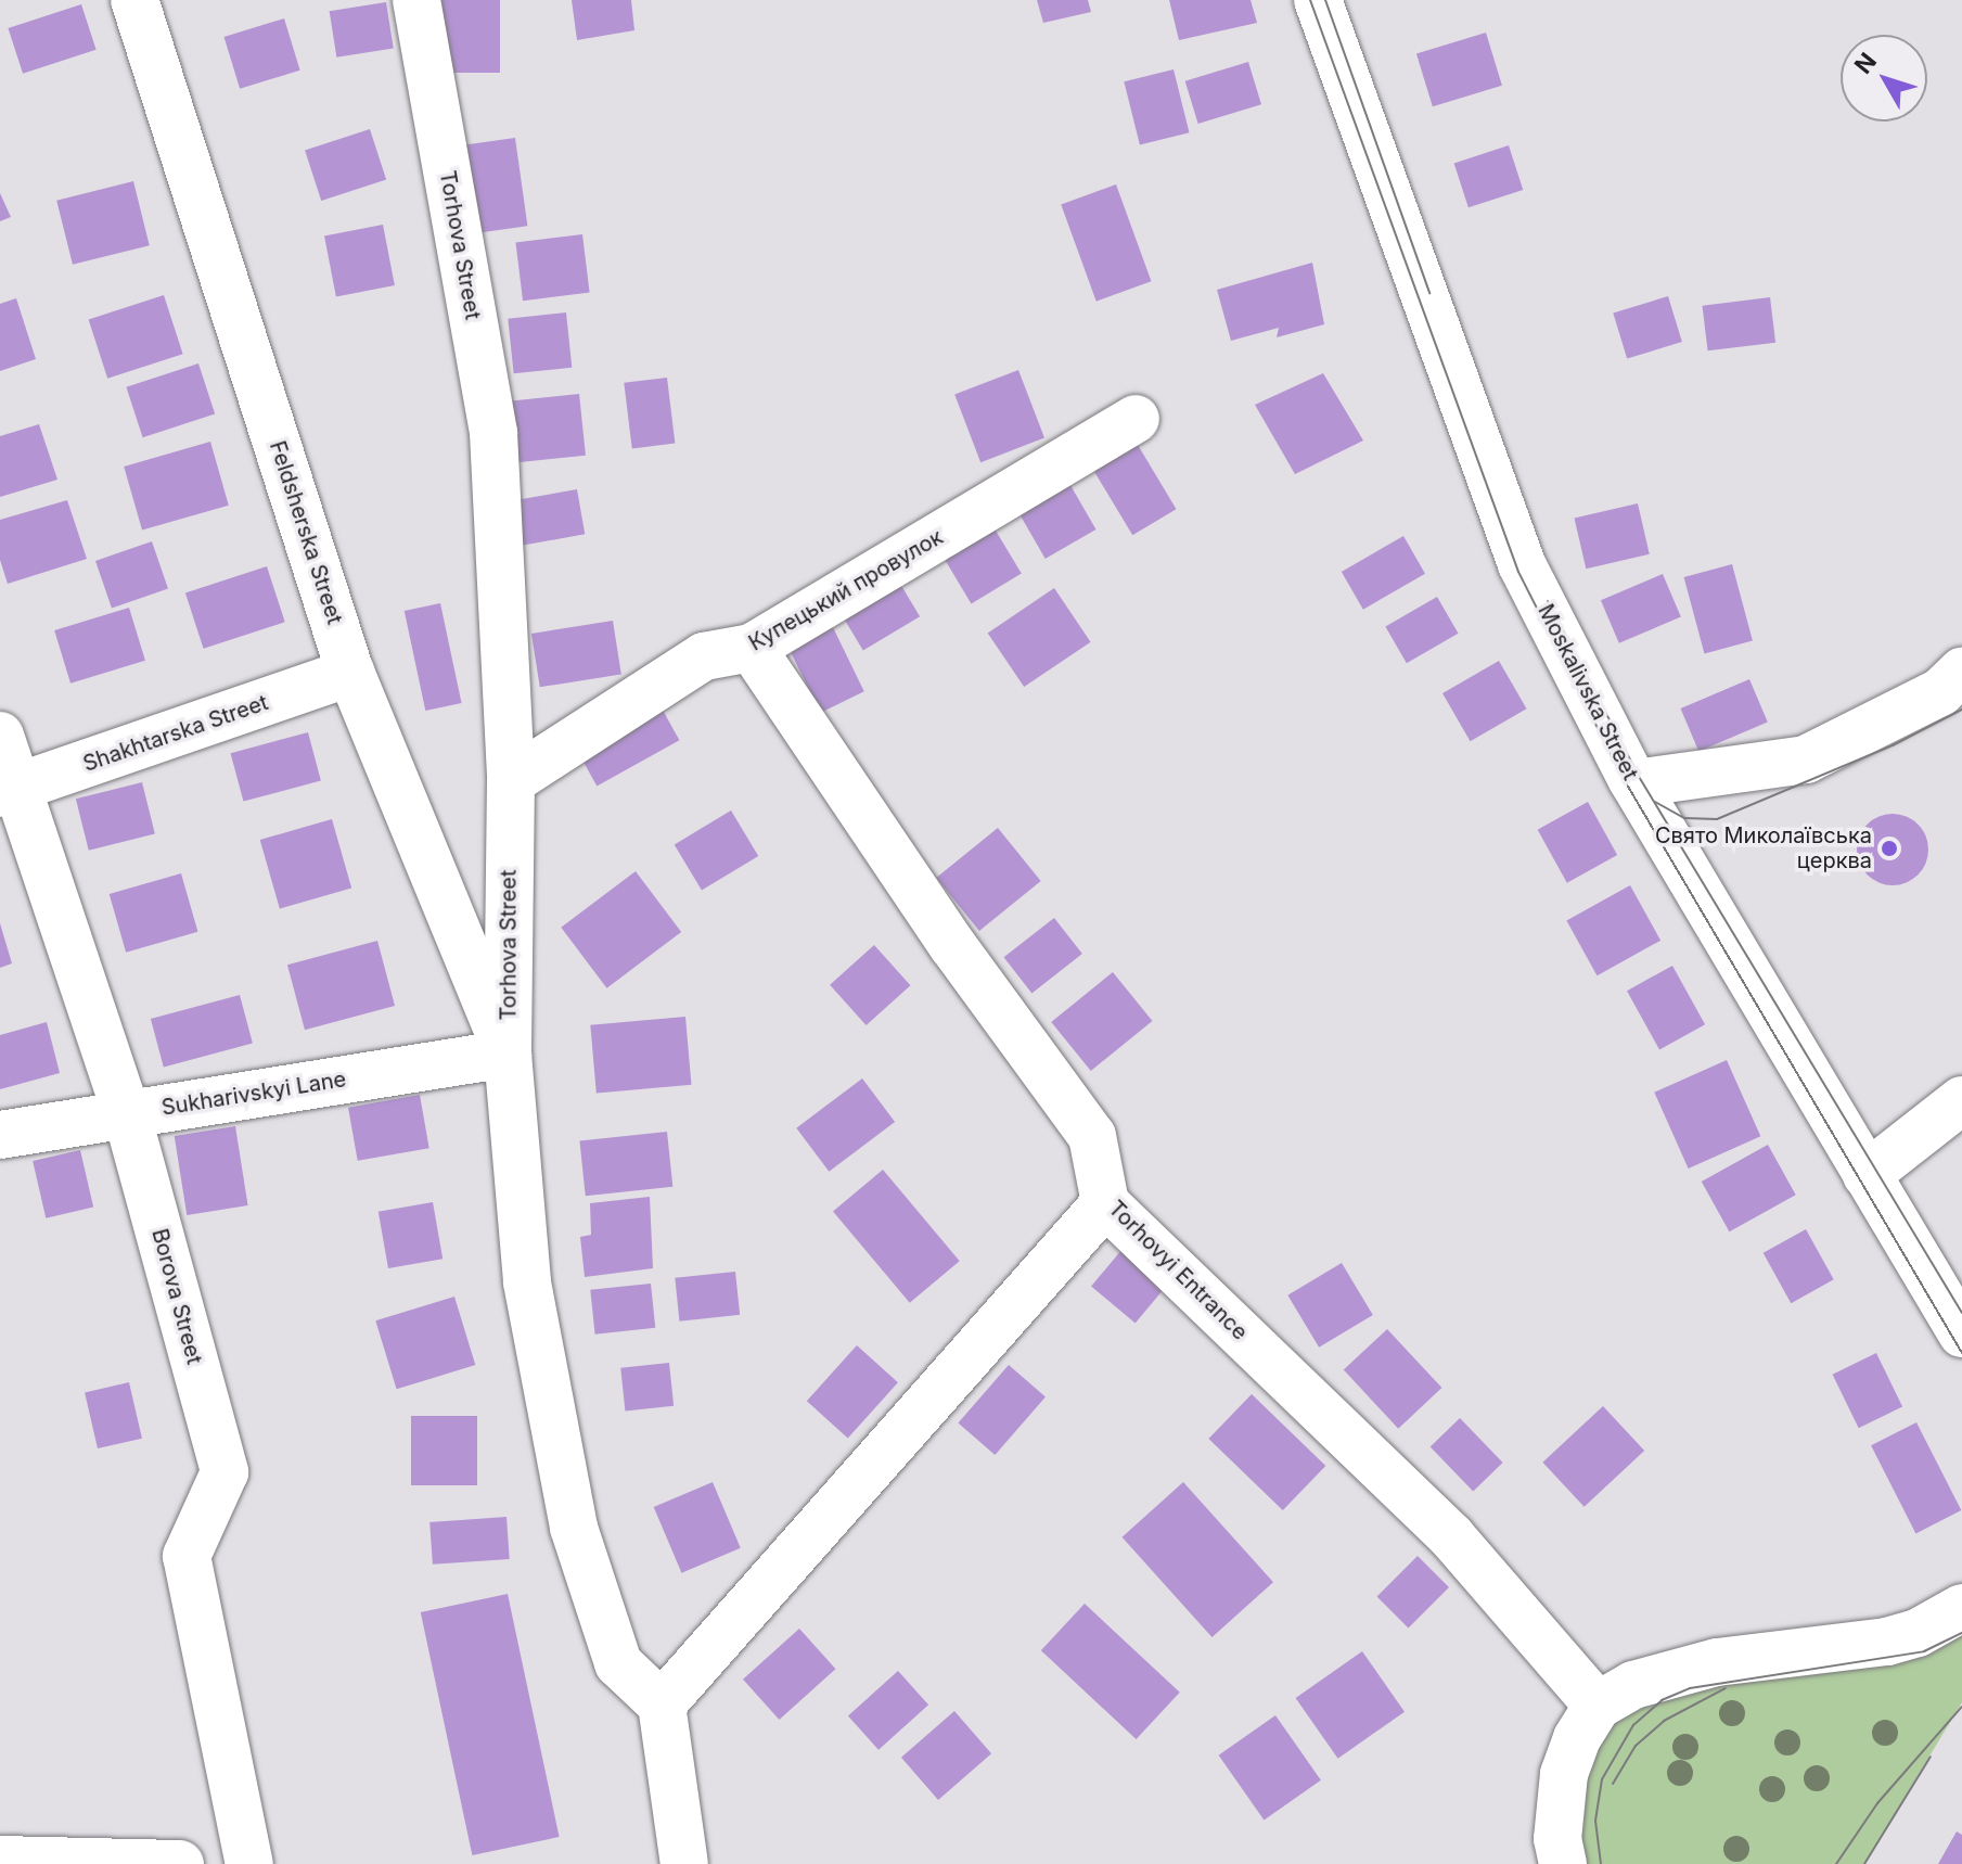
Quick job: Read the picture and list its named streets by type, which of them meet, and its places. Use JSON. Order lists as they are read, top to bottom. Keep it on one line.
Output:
{"streets":{"street":["Torhova Street","Feldsherska Street","Купецький провулок","Moskalivska Street","Shakhtarska Street","Sukharivskyi Lane","Torhovyi Entrance","Borova Street"]},"crossings":[["Torhova Street","Feldsherska Street"],["Torhova Street","Купецький провулок"],["Torhova Street","Sukharivskyi Lane"],["Feldsherska Street","Shakhtarska Street"],["Feldsherska Street","Sukharivskyi Lane"],["Купецький провулок","Torhovyi Entrance"],["Shakhtarska Street","Borova Street"],["Sukharivskyi Lane","Borova Street"]],"places":["Свято Миколаївська церква"],"north":"top left"}
